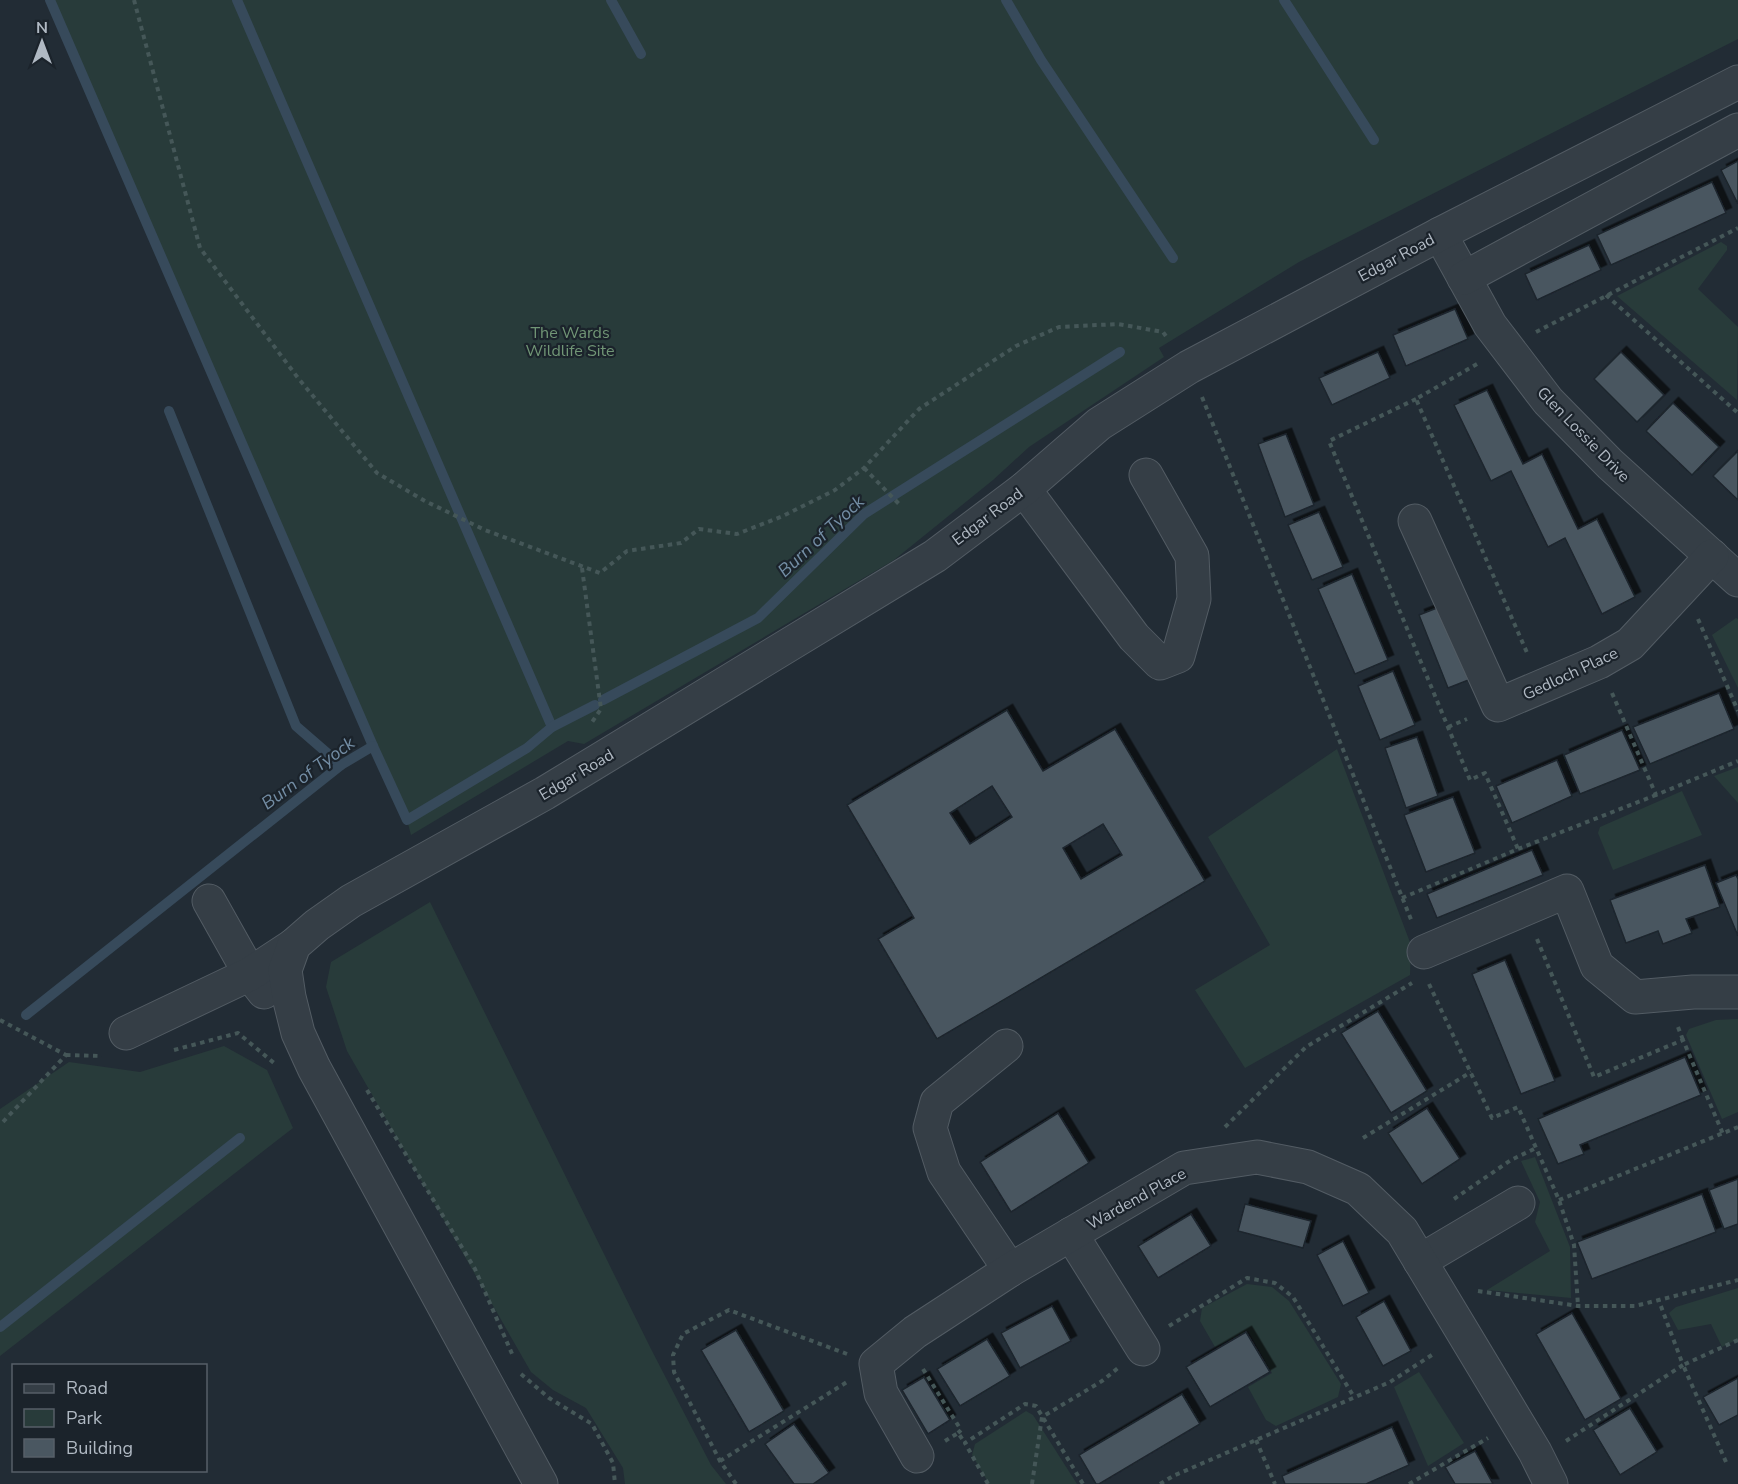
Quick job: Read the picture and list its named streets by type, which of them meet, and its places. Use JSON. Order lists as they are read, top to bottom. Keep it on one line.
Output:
{"streets":{"street":["Edgar Road","Glen Lossie Drive","Gedloch Place","Wardend Place"]},"crossings":[["Edgar Road","Glen Lossie Drive"],["Glen Lossie Drive","Gedloch Place"]],"water":["Burn of Tyock"],"parks":["The Wards Wildlife Site"],"legend":["Road","Park","Building"],"north":"top"}
